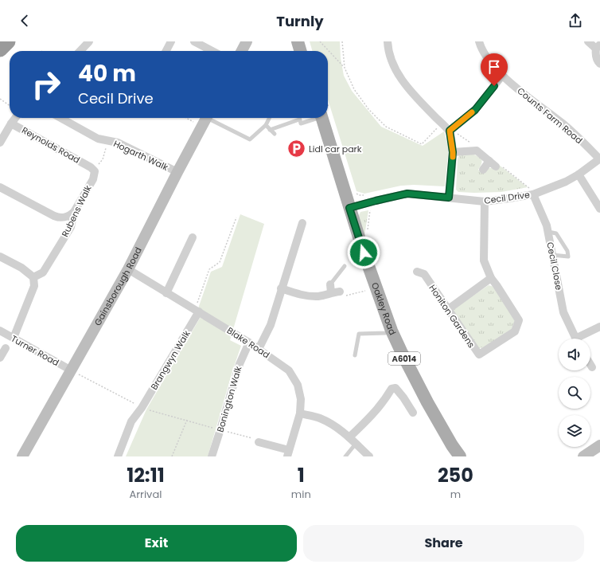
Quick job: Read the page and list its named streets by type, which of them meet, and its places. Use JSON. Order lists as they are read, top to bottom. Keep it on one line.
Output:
{"streets":{"main road":["Oakley Road","A6014"],"street":["Counts Farm Road","Reynolds Road","Hogarth Walk","Cecil Drive","Rubens Walk","Cecil Close","Gainsborough Road","Honiton Gardens","Blake Road","Turner Road","Brangwyn Walk","Bonington Walk"]},"crossings":[["Counts Farm Road","Cecil Drive"],["Reynolds Road","Rubens Walk"],["Hogarth Walk","Gainsborough Road"],["Cecil Drive","Cecil Close"],["Cecil Drive","Oakley Road"],["Cecil Drive","Honiton Gardens"],["Gainsborough Road","Blake Road"],["Gainsborough Road","Turner Road"],["Blake Road","Brangwyn Walk"],["Blake Road","Bonington Walk"]],"places":{"parking":["Lidl car park"]},"page":{"header":"Turnly","turn":["40 m","Cecil Drive"],"eta":["12:11","Arrival","1","min","250","m"],"buttons":["Exit","Share"]}}
